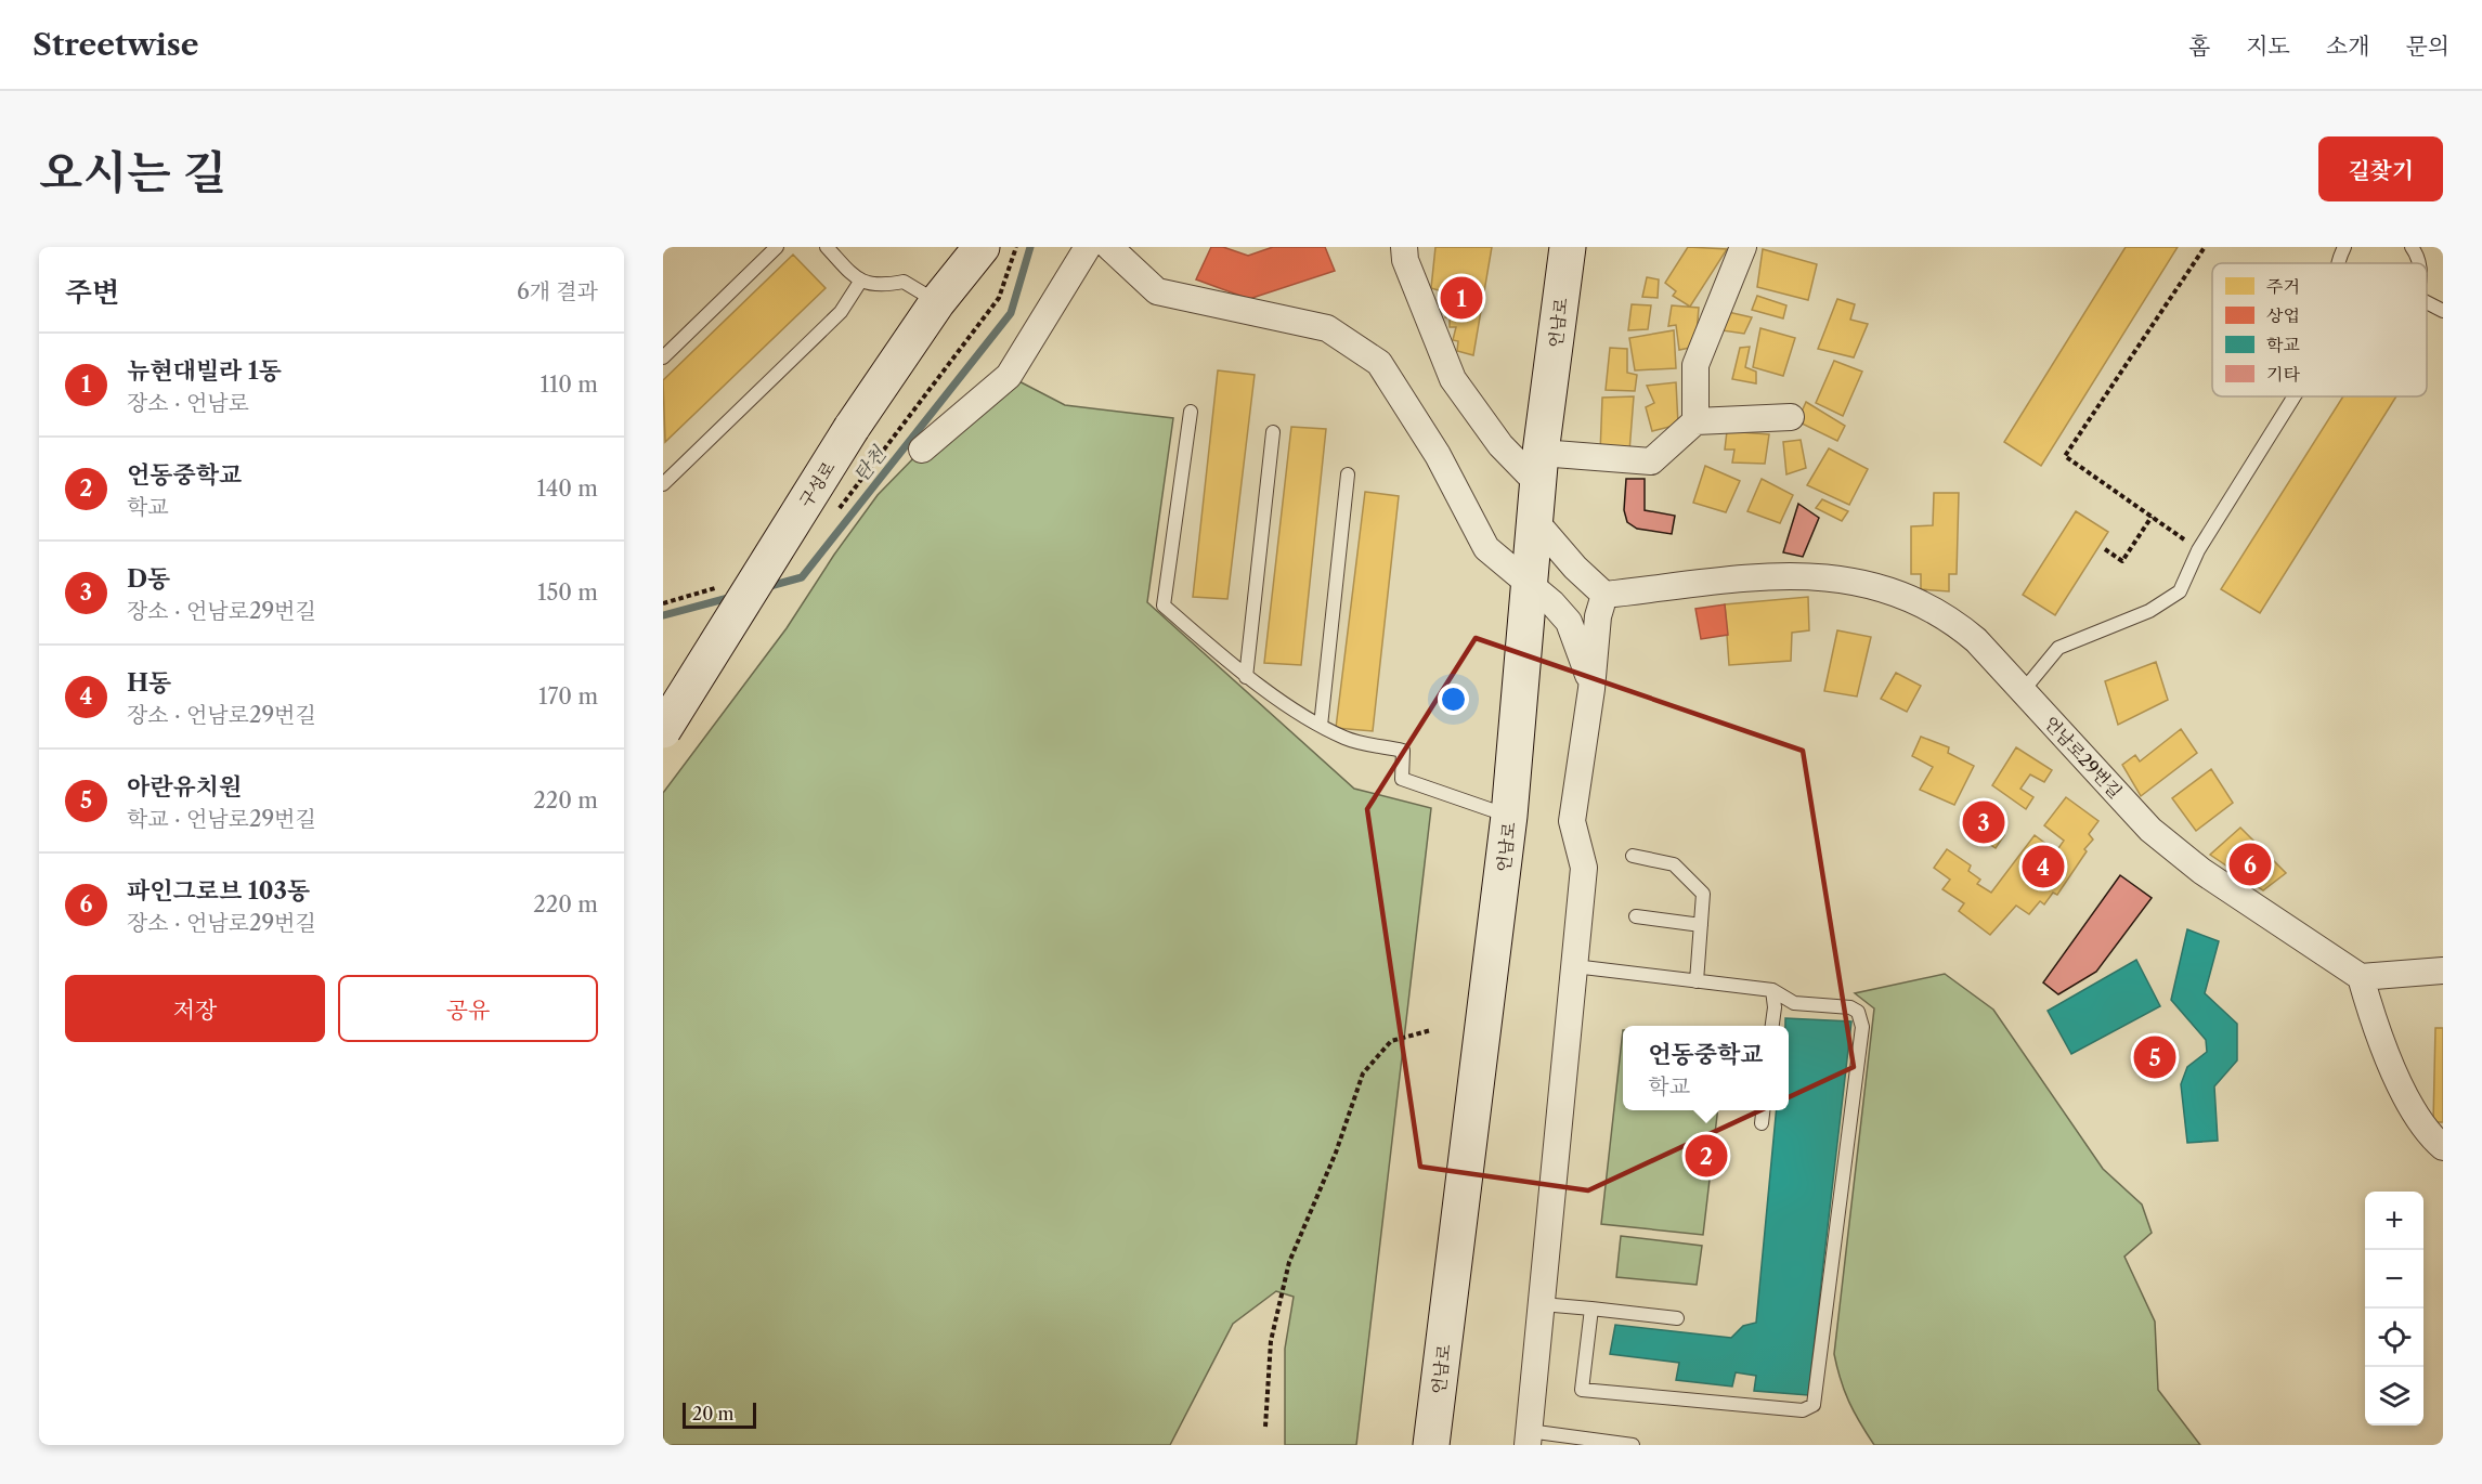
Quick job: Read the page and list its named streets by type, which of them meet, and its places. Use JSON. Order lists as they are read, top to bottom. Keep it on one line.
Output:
{"streets":{"main road":["언남로","구성로"],"street":["언남로29번길"]},"water":["탄천"],"legend":["주거","상업","학교","기타"],"scale_bar":"20 m","page":{"header":"Streetwise","nav":["홈","지도","소개","문의"],"title":"오시는 길","buttons":["길찾기",["저장","공유"]],"heading":["주변","6개 결과"],"pins":["1","3","6","4","5","2"],"list":[{"mark":"1","name":"뉴현대빌라 1동","note":"장소 · 언남로","value":"110 m"},{"mark":"2","name":"언동중학교","note":"학교","value":"140 m"},{"mark":"3","name":"D동","note":"장소 · 언남로29번길","value":"150 m"},{"mark":"4","name":"H동","note":"장소 · 언남로29번길","value":"170 m"},{"mark":"5","name":"아란유치원","note":"학교 · 언남로29번길","value":"220 m"},{"mark":"6","name":"파인그로브 103동","note":"장소 · 언남로29번길","value":"220 m"}],"popup":["언동중학교","학교"],"map_buttons":["+","−"],"scale":"20 m"}}
